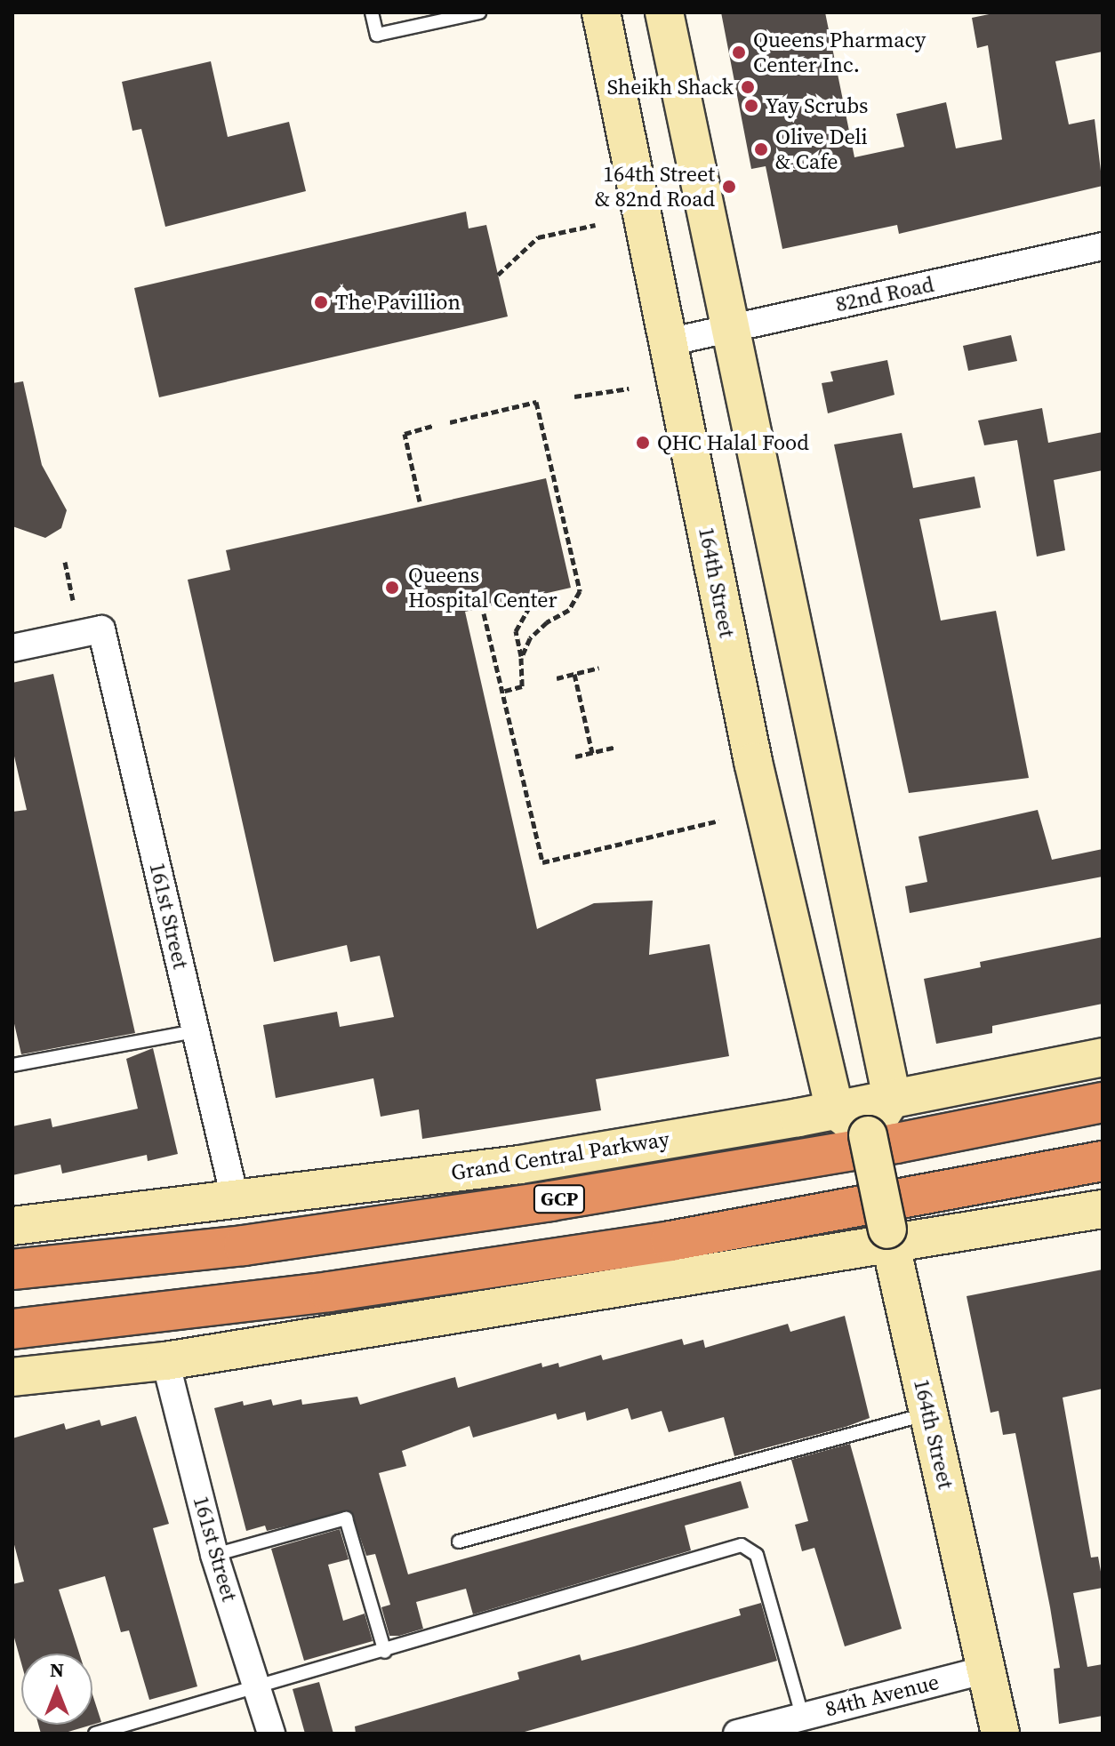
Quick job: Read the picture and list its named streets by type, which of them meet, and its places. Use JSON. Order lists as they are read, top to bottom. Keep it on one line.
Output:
{"streets":{"highway":["Grand Central Parkway","GCP"],"street":["82nd Road","164th Street","161st Street","84th Avenue"]},"crossings":[["82nd Road","164th Street"],["164th Street","Grand Central Parkway"],["164th Street","84th Avenue"],["161st Street","Grand Central Parkway"]],"places":["Queens Pharmacy Center Inc.","Sheikh Shack","Yay Scrubs","Olive Deli & Cafe","164th Street & 82nd Road","The Pavillion","QHC Halal Food","Queens Hospital Center"],"north":"top"}
